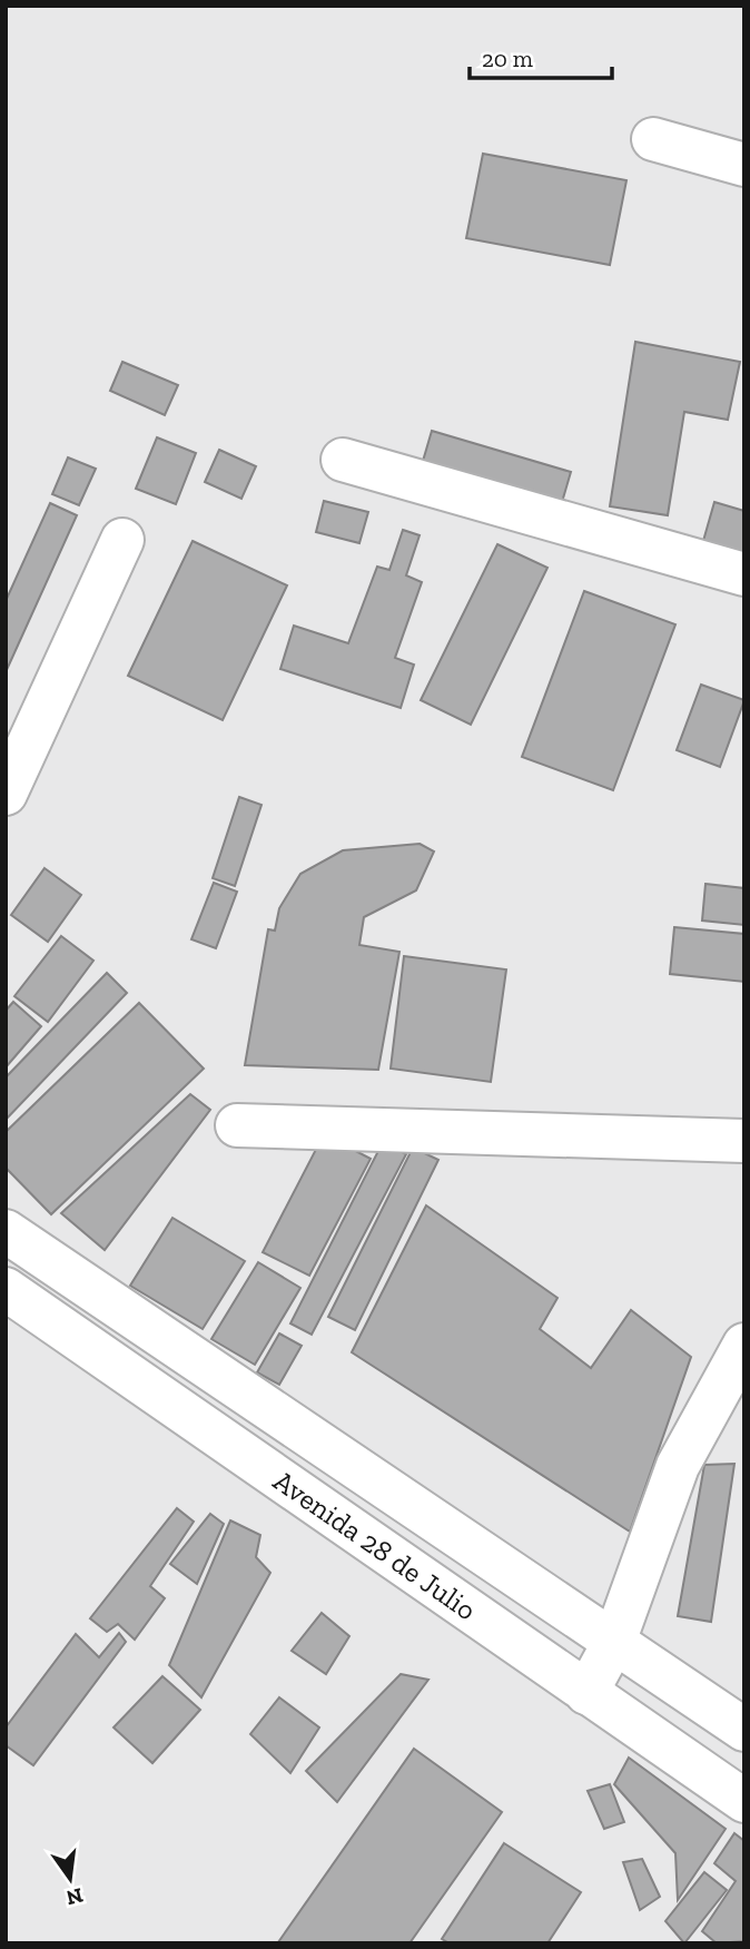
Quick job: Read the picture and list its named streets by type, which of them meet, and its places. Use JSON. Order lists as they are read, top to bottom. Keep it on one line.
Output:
{"streets":{"street":["Avenida 28 de Julio"]},"scale_bar":"20 m","north":"bottom"}
